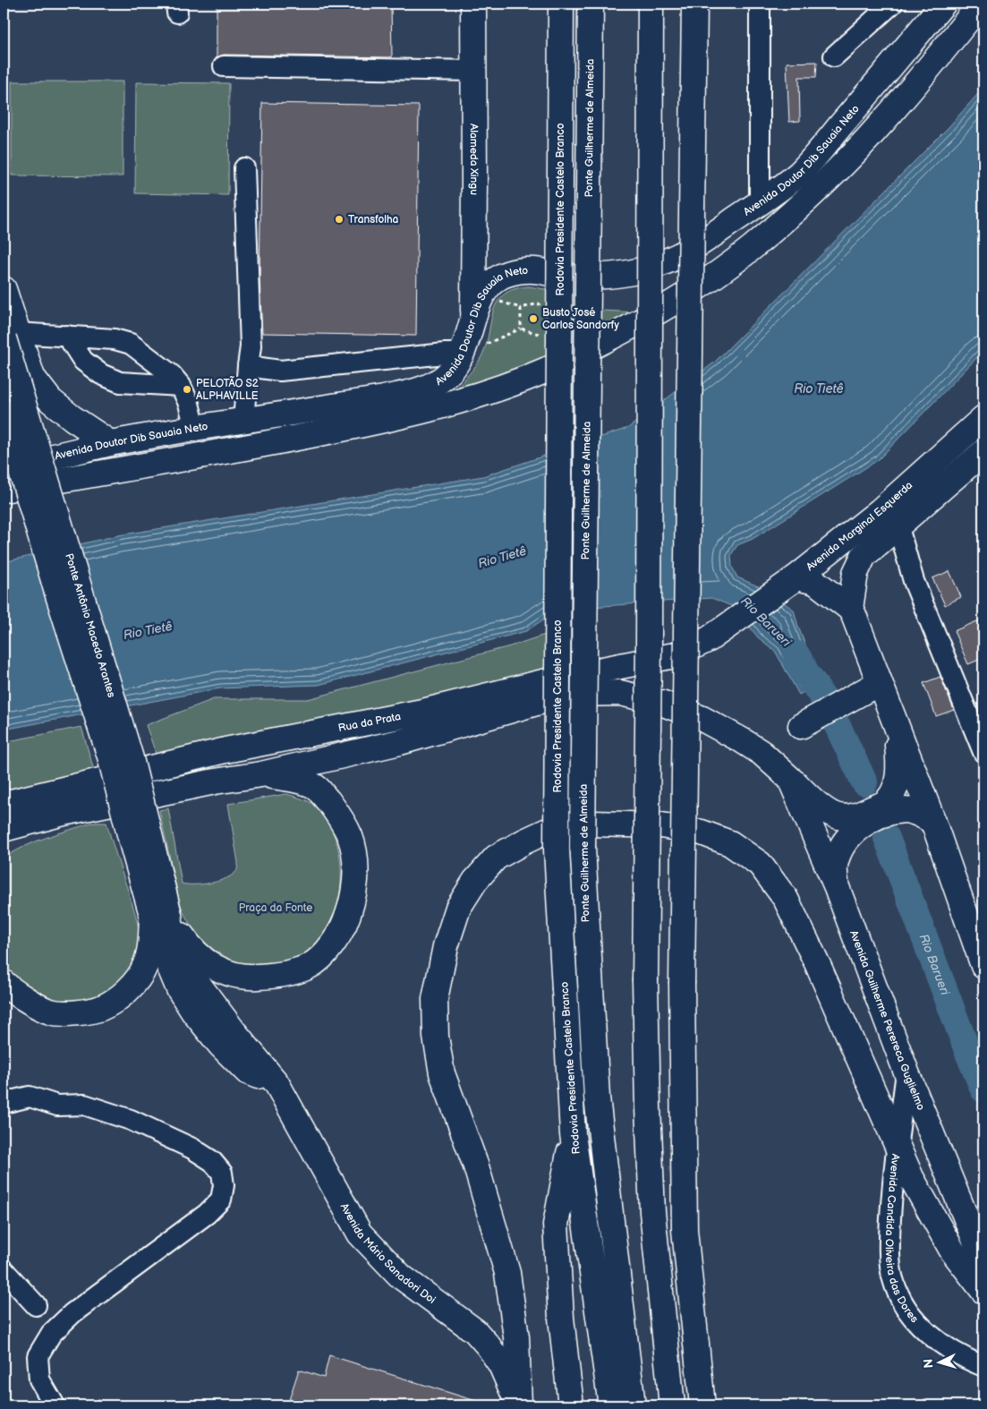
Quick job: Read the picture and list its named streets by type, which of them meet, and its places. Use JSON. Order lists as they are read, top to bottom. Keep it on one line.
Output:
{"streets":{"main road":["Ponte Guilherme de Almeida","Alameda Xingu","Avenida Doutor Dib Sauaia Neto","Rodovia Presidente Castelo Branco","Avenida Marginal Esquerda","Ponte Antônio Macedo Arantes","Rua da Prata","Avenida Guilherme Perereca Guglielmo","Avenida Mário Sanadori Doi"],"street":["Avenida Candida Oliveira das Dores"]},"crossings":[["Alameda Xingu","Avenida Doutor Dib Sauaia Neto"],["Avenida Marginal Esquerda","Rua da Prata"],["Ponte Antônio Macedo Arantes","Avenida Mário Sanadori Doi"],["Avenida Guilherme Perereca Guglielmo","Avenida Candida Oliveira das Dores"]],"water":["Rio Tietê","Rio Barueri"],"parks":["Praça da Fonte"],"places":["Transfolha","Busto José Carlos Sandorfy","PELOTÃO S2 ALPHAVILLE"],"north":"left"}
